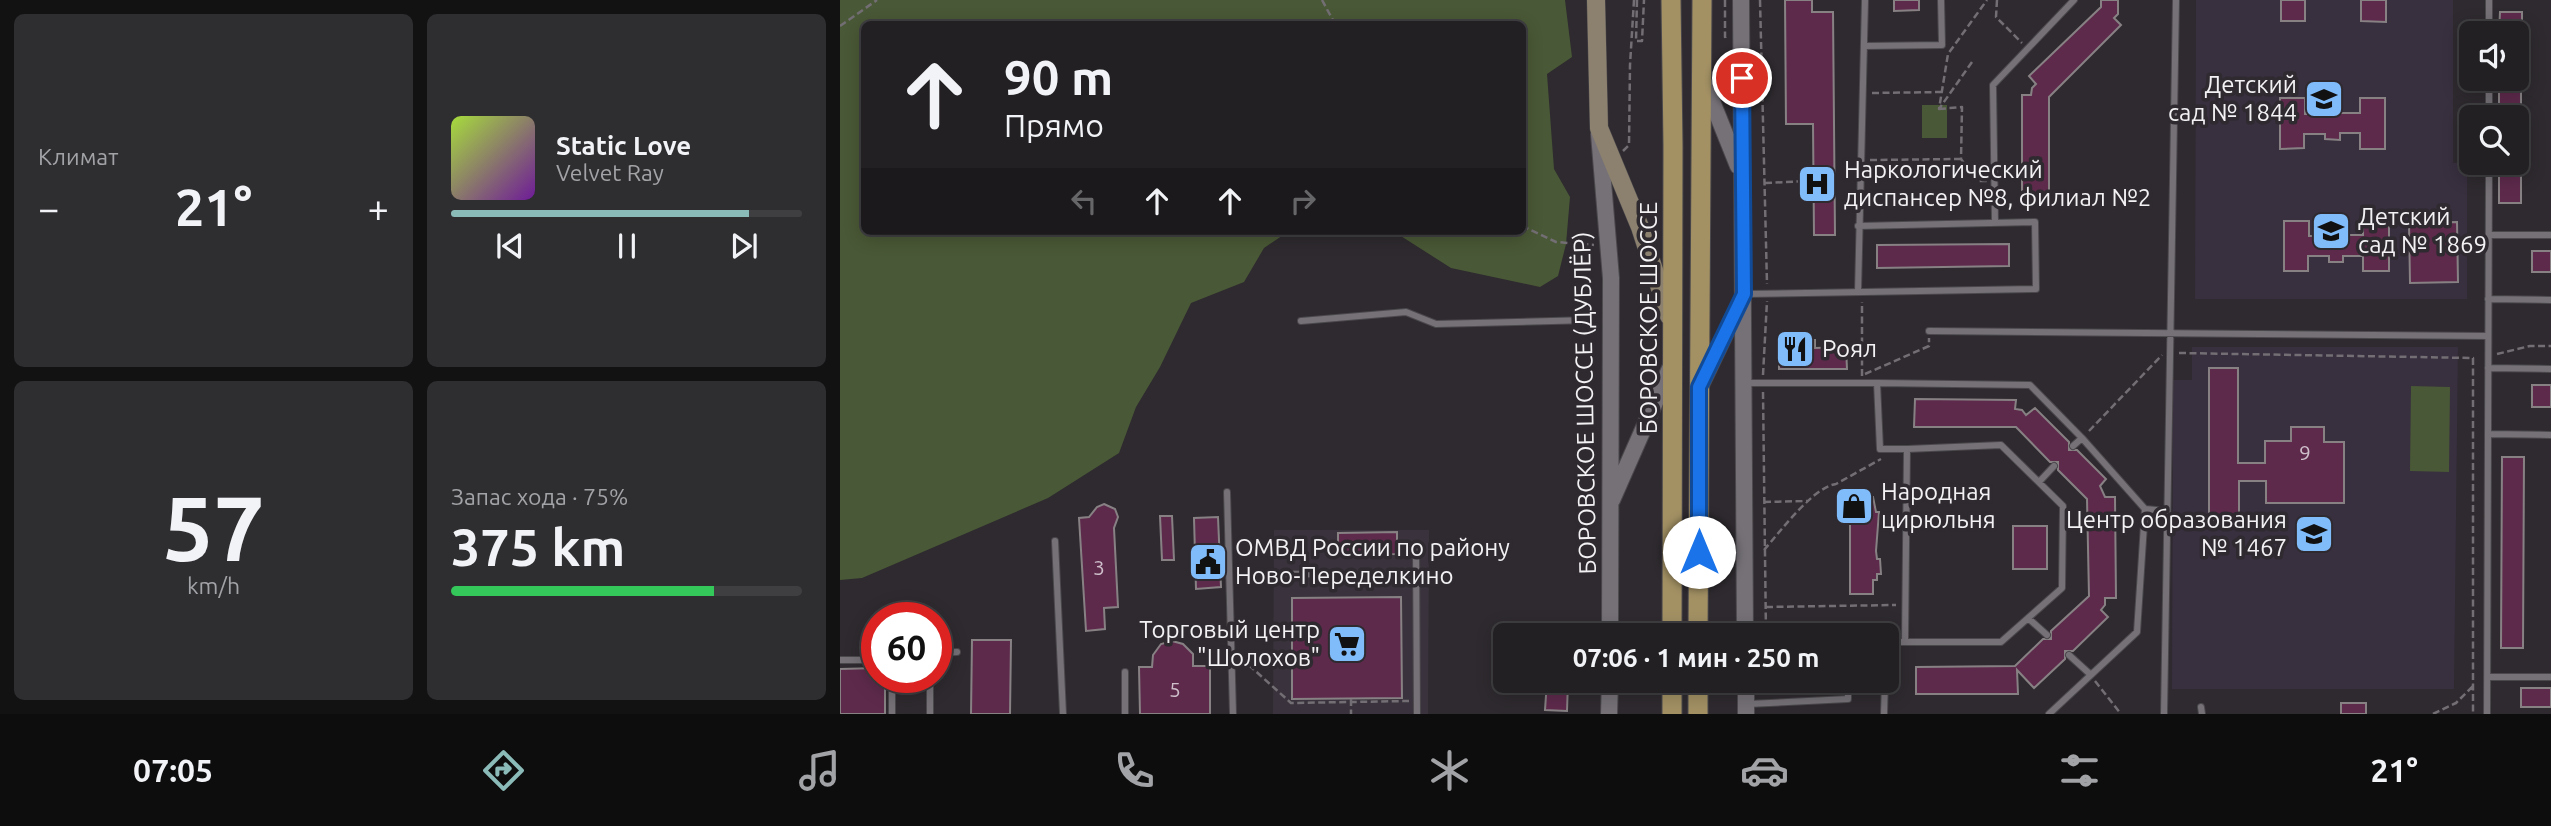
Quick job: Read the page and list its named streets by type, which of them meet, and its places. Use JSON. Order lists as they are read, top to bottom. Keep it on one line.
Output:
{"streets":{"main road":["БОРОВСКОЕ ШОССЕ"],"street":["БОРОВСКОЕ ШОССЕ (ДУБЛЁР)"]},"places":{"school or university":["Детский сад № 1844","Детский сад № 1869","Центр образования № 1467"],"hospital":["Наркологический диспансер №8, филиал №2"],"restaurant":["Роял"],"shop":["Народная цирюльня"],"public building":["ОМВД России по району Ново-Переделкино"],"supermarket":["Торговый центр \"Шолохов\""]},"house_numbers":["9","3","5"],"page":{"tile":["Климат",["57","km/h"],["Запас хода · 75%","375 km"]],"turn":["90 m","Прямо"],"song":["Static Love","Velvet Ray"],"heat":["−","21°","+"],"limit":"60","trip":"07:06 · 1 мин · 250 m","tabs":["07:05","21°"]}}
